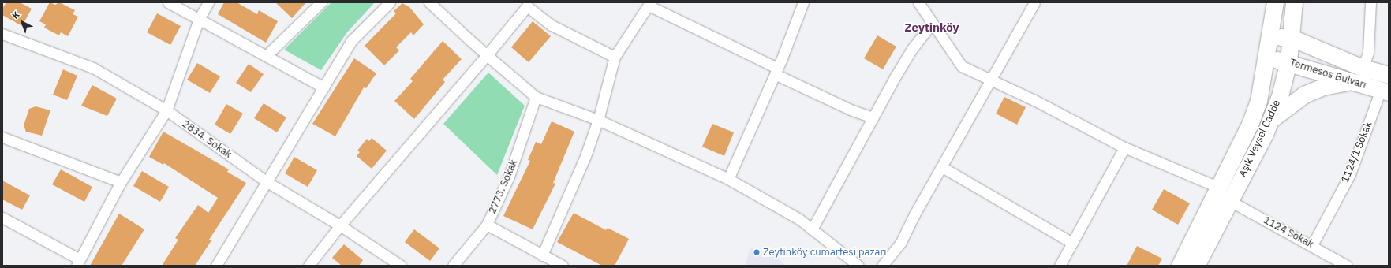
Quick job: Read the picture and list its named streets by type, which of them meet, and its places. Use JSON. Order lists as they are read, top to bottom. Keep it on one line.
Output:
{"streets":{"main road":["Termesos Bulvarı","Aşık Veysel Cadde"],"street":["2834. Sokak","1124/1 Sokak","2773. Sokak","1124 Sokak"]},"crossings":[["Termesos Bulvarı","Aşık Veysel Cadde"],["Termesos Bulvarı","1124/1 Sokak"],["Aşık Veysel Cadde","1124 Sokak"],["1124/1 Sokak","1124 Sokak"]],"districts":["Zeytinköy"],"places":["Zeytinköy cumartesi pazarı"],"north":"top left"}
